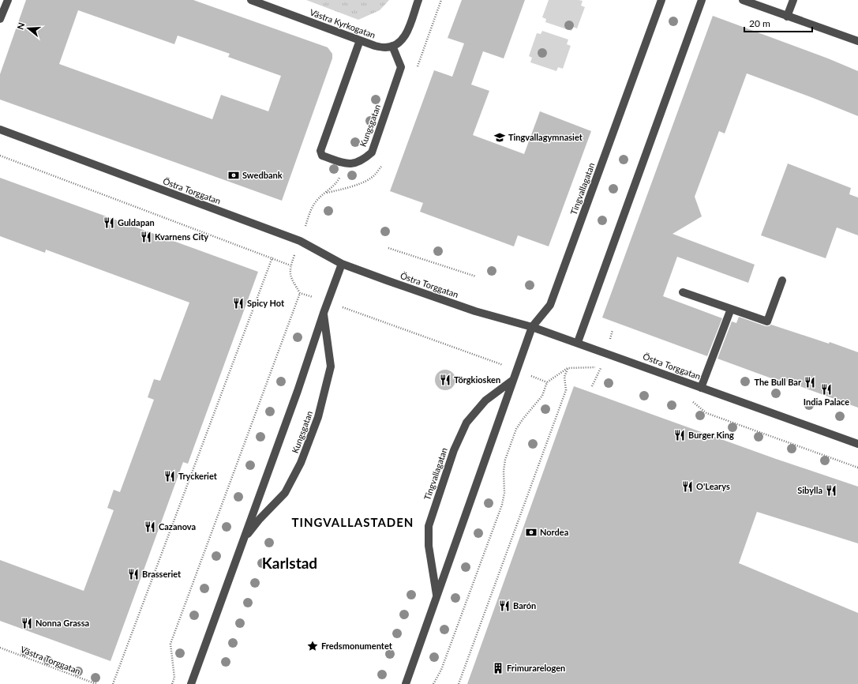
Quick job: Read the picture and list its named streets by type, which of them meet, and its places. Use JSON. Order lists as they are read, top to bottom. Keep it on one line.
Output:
{"streets":{"street":["Västra Kyrkogatan","Kungsgatan","Tingvallagatan","Östra Torggatan"],"path":["Västra Torggatan"]},"crossings":[["Västra Kyrkogatan","Kungsgatan"],["Kungsgatan","Östra Torggatan"],["Tingvallagatan","Östra Torggatan"]],"districts":["TINGVALLASTADEN","Karlstad"],"places":{"school or university":["Tingvallagymnasiet"],"bank":["Swedbank","Nordea"],"restaurant":["Guldapan","Kvarnens City","Spicy Hot","Törgkiosken","The Bull Bar","India Palace","Burger King","Tryckeriet","O'Learys","Sibylla","Cazanova","Brasseriet","Barón","Nonna Grassa"],"place":["Fredsmonumentet"],"building":["Frimurarelogen"]},"scale_bar":"20 m","north":"left"}
